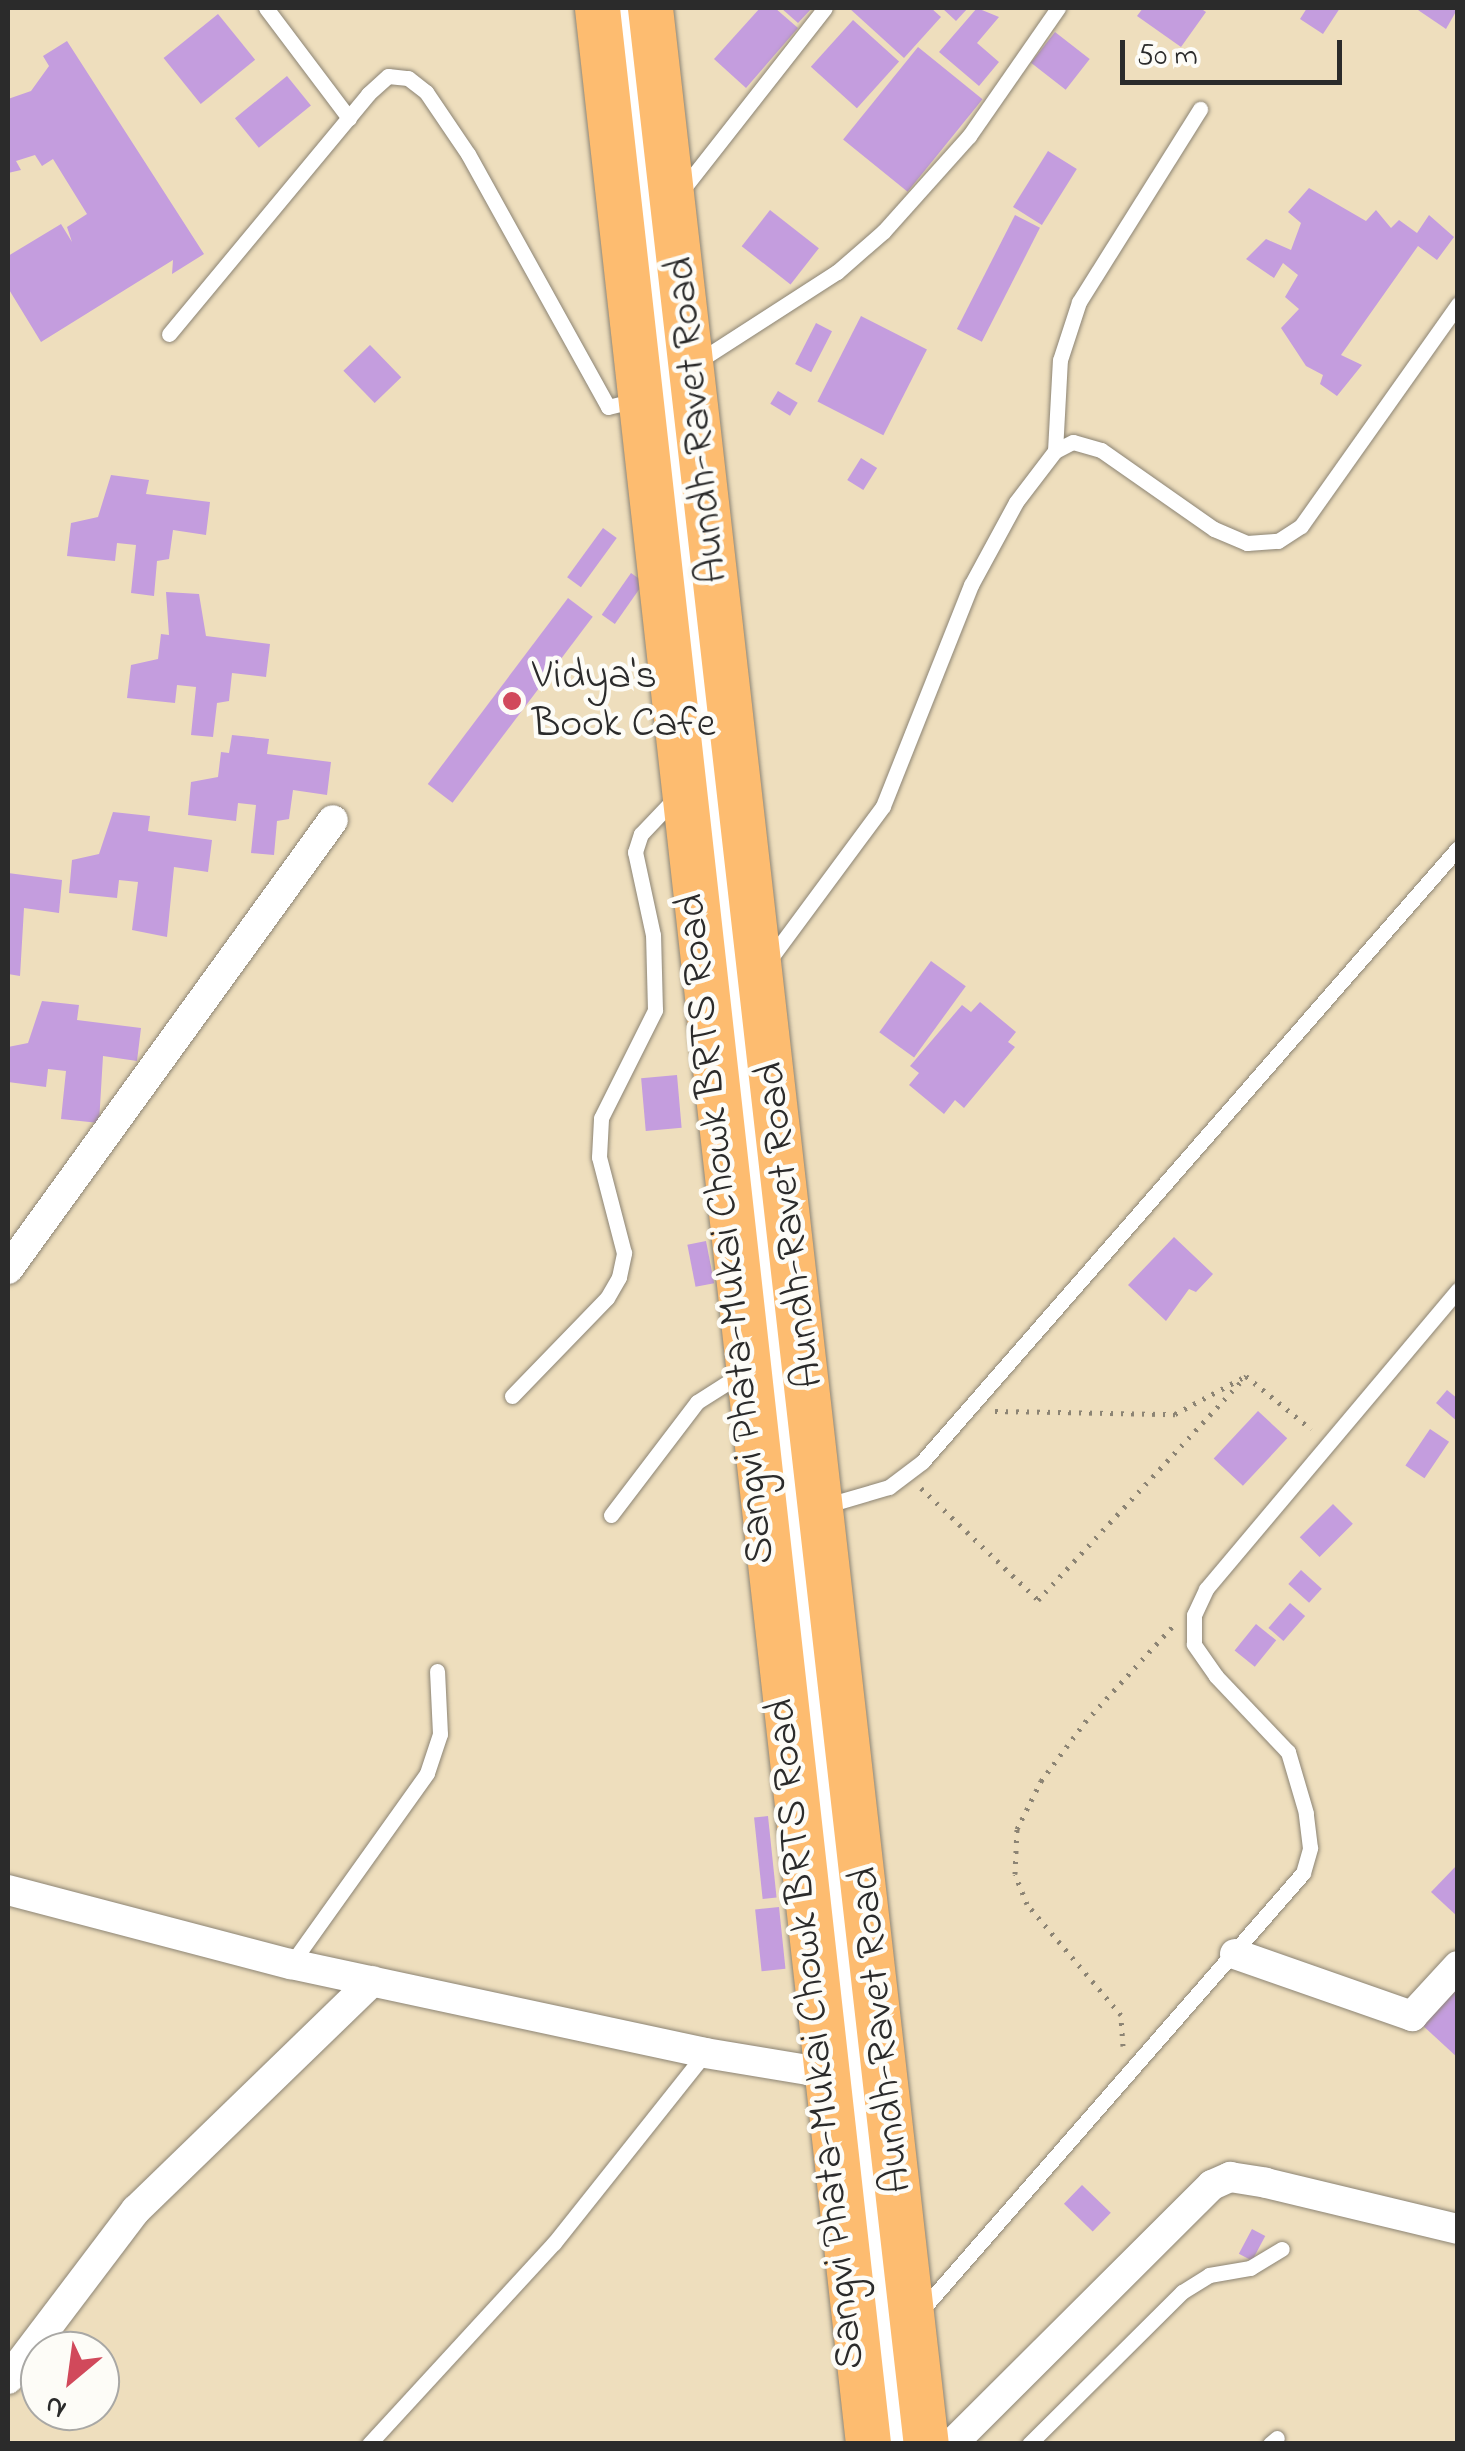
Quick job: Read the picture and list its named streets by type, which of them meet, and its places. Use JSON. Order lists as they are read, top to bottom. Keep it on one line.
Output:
{"streets":{"main road":["Aundh-Ravet Road"],"lane":["Sangvi Phata-Mukai Chowk BRTS Road"]},"crossings":[["Aundh-Ravet Road","Sangvi Phata-Mukai Chowk BRTS Road"]],"places":["Vidya's Book Cafe"],"scale_bar":"50 m","north":"bottom left"}
